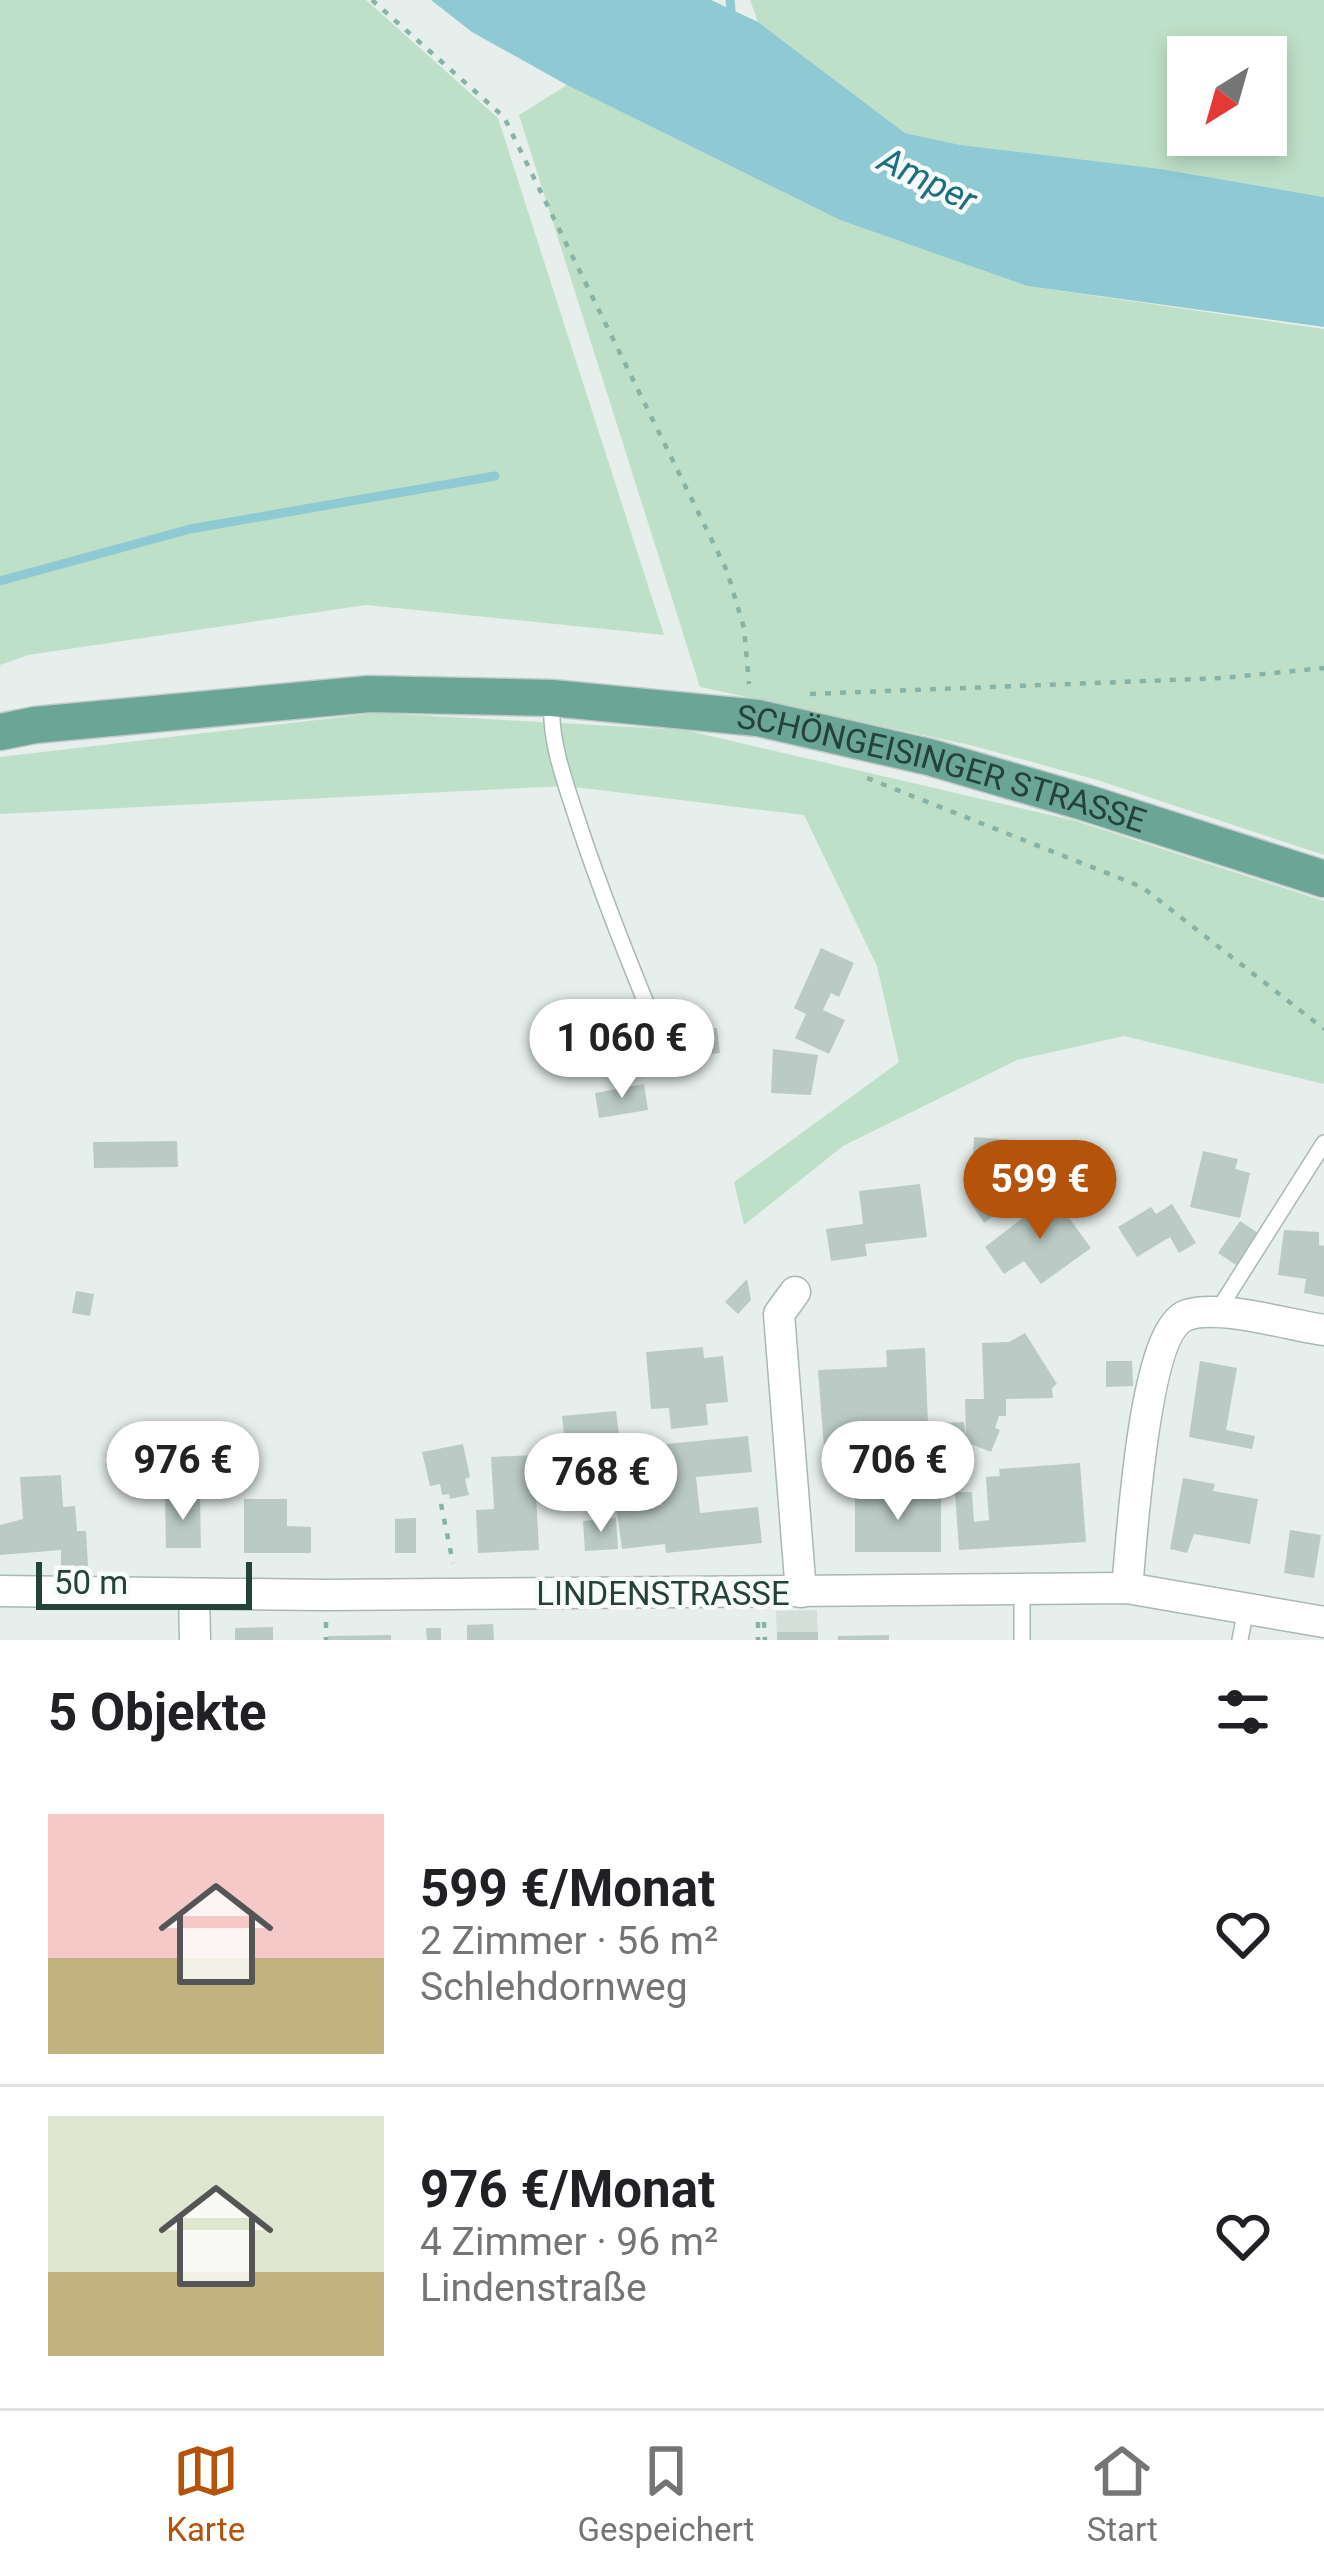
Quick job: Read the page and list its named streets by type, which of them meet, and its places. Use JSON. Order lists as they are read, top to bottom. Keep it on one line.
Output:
{"streets":{"main road":["SCHÖNGEISINGER STRASSE"],"street":["LINDENSTRASSE"]},"water":["Amper"],"scale_bar":"50 m","north":"bottom left","page":{"price":["1 060 €","599 €","976 €","706 €","768 €"],"scale":"50 m","heading":"5 Objekte","list":[{"name":"599 €/Monat","note":"2 Zimmer · 56 m² · Schlehdornweg"},{"name":"976 €/Monat","note":"4 Zimmer · 96 m² · Lindenstraße"}],"tabs":["Karte","Gespeichert","Start"]}}
